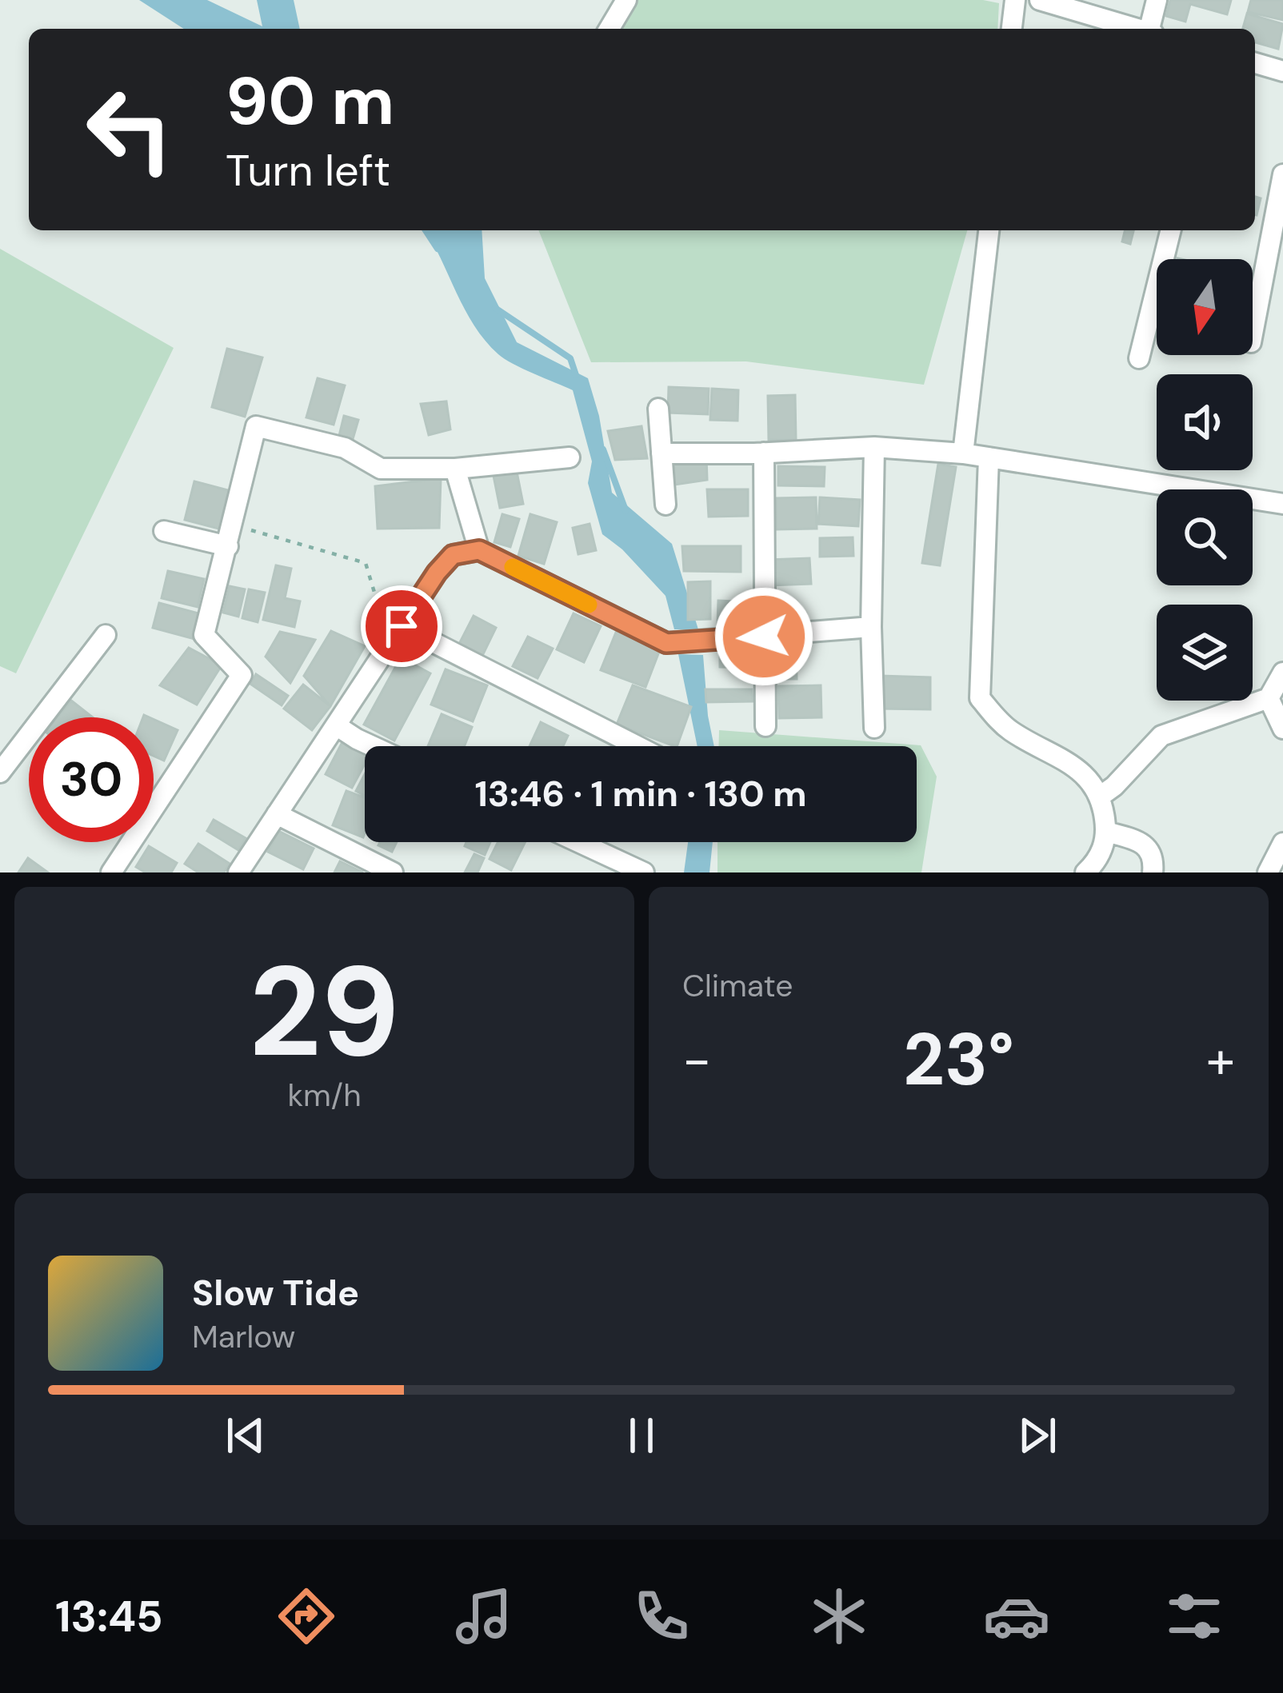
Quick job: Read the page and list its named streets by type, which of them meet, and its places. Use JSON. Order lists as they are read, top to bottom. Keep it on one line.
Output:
{"north":"bottom","page":{"turn":["90 m","Turn left"],"limit":"30","trip":"13:46 · 1 min · 130 m","tile":[["29","km/h"],"Climate"],"heat":["−","23°","+"],"song":["Slow Tide","Marlow"],"tabs":"13:45"}}
